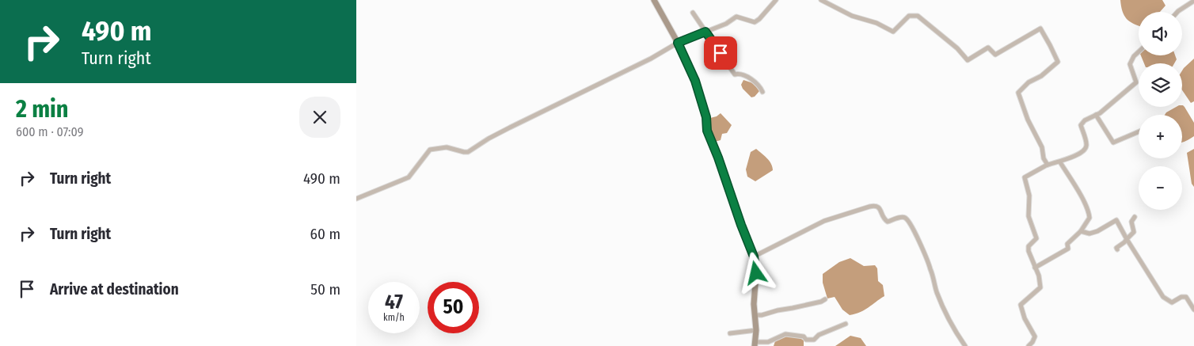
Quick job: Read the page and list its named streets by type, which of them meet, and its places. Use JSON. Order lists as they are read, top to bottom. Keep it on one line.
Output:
{"page":{"turn":["490 m","Turn right"],"map_buttons":["+","−"],"heading":["2 min","600 m · 07:09"],"list":[{"name":"Turn right","value":"490 m"},{"name":"Turn right","value":"60 m"},{"name":"Arrive at destination","value":"50 m"}],"speed":"47 km/h","limit":"50"}}
